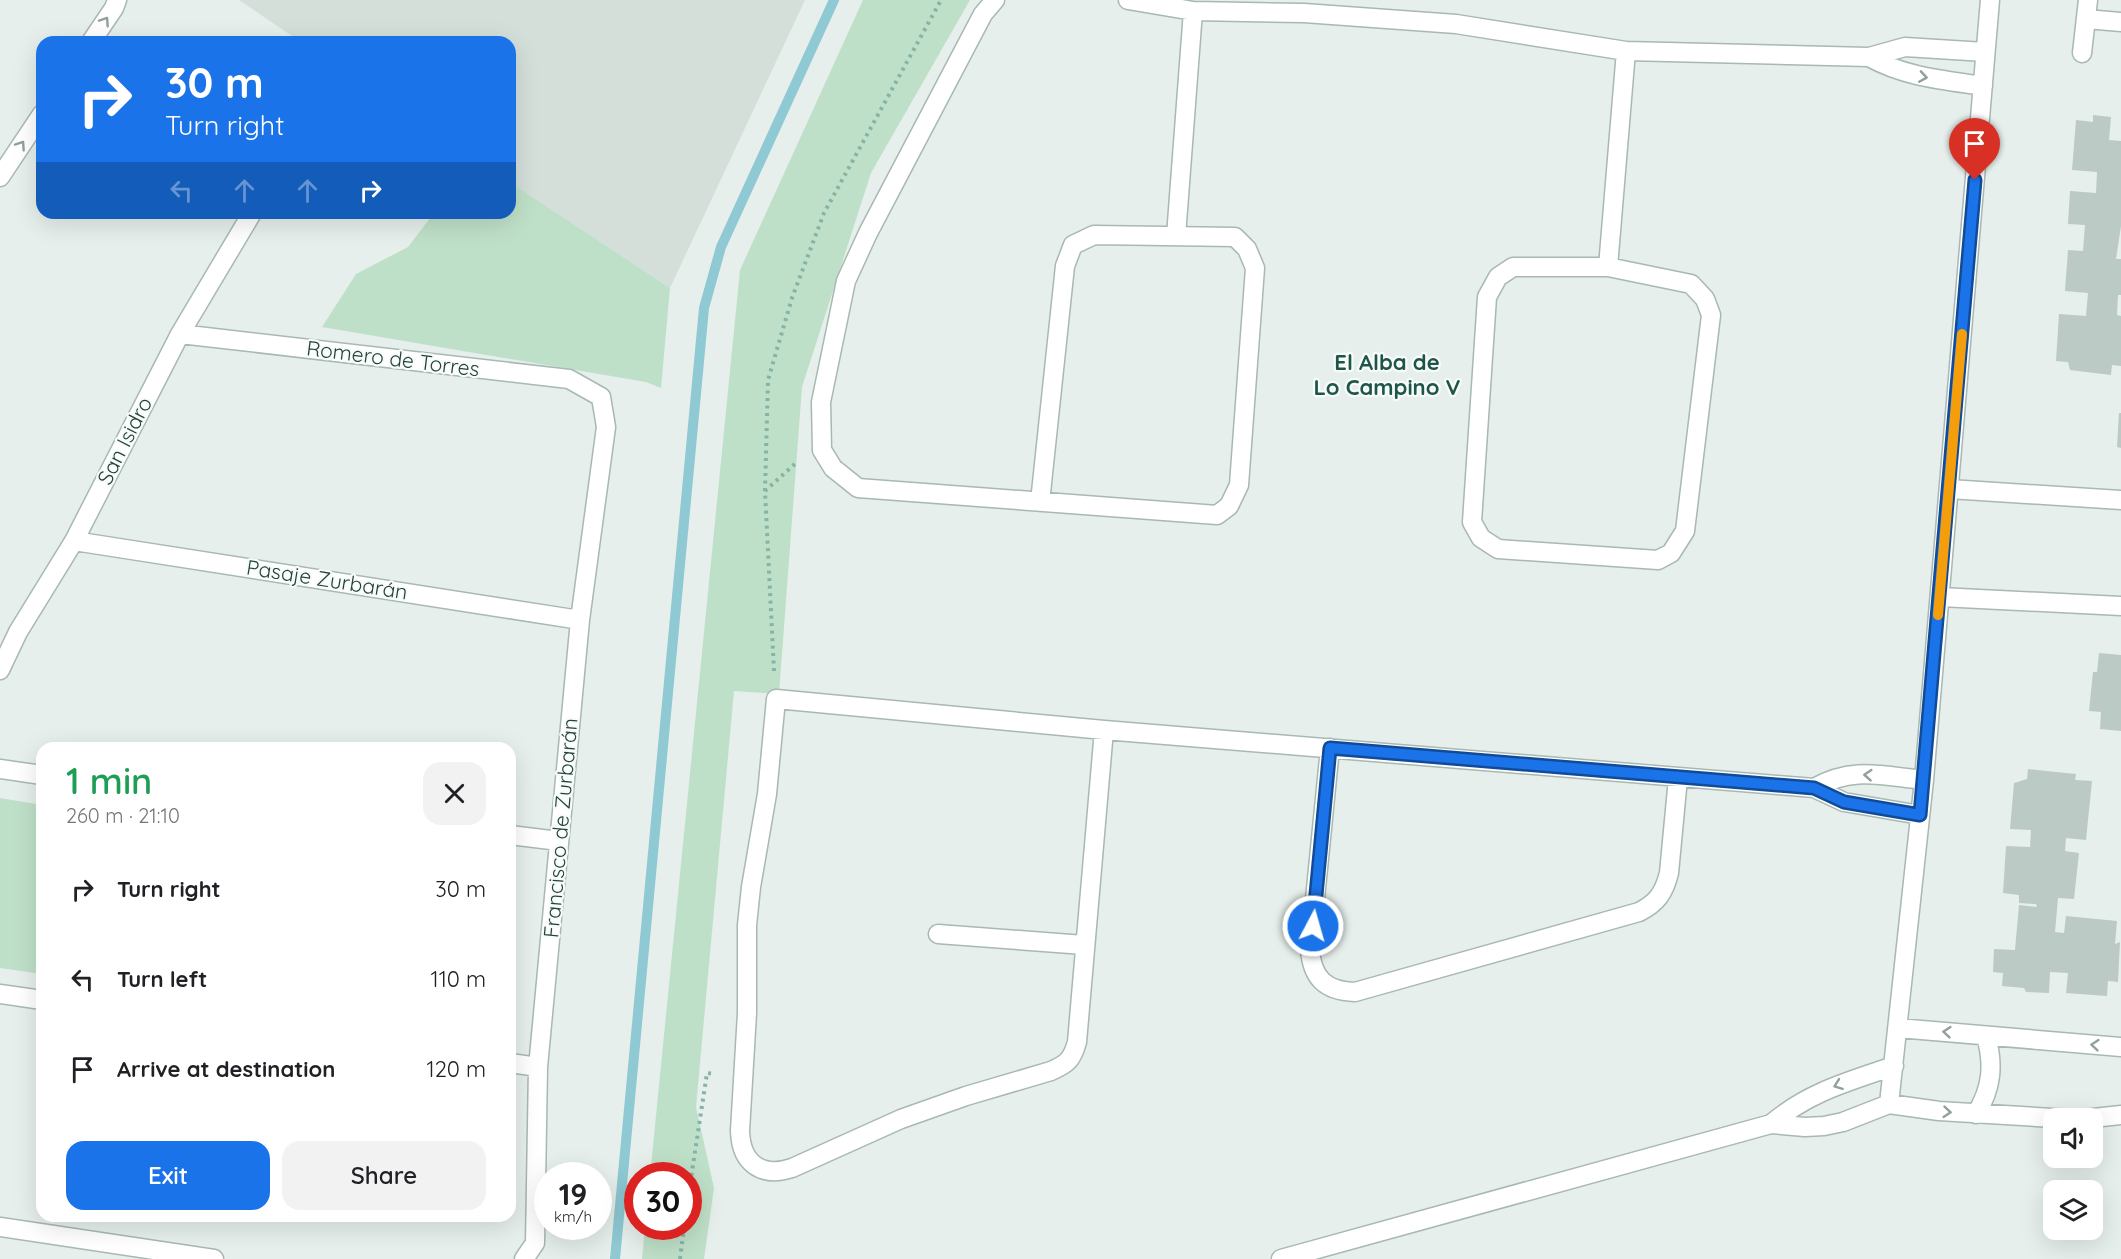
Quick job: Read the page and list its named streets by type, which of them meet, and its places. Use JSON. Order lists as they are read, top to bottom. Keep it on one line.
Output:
{"streets":{"street":["Romero de Torres","San Isidro","Pasaje Zurbarán","Francisco de Zurbarán"]},"crossings":[["Romero de Torres","San Isidro"],["Romero de Torres","Francisco de Zurbarán"],["San Isidro","Pasaje Zurbarán"],["Pasaje Zurbarán","Francisco de Zurbarán"]],"districts":["El Alba de Lo Campino V"],"page":{"turn":["30 m","Turn right"],"heading":["1 min","260 m · 21:10"],"list":[{"name":"Turn right","value":"30 m"},{"name":"Turn left","value":"110 m"},{"name":"Arrive at destination","value":"120 m"}],"buttons":["Exit","Share"],"speed":"19 km/h","limit":"30"}}
